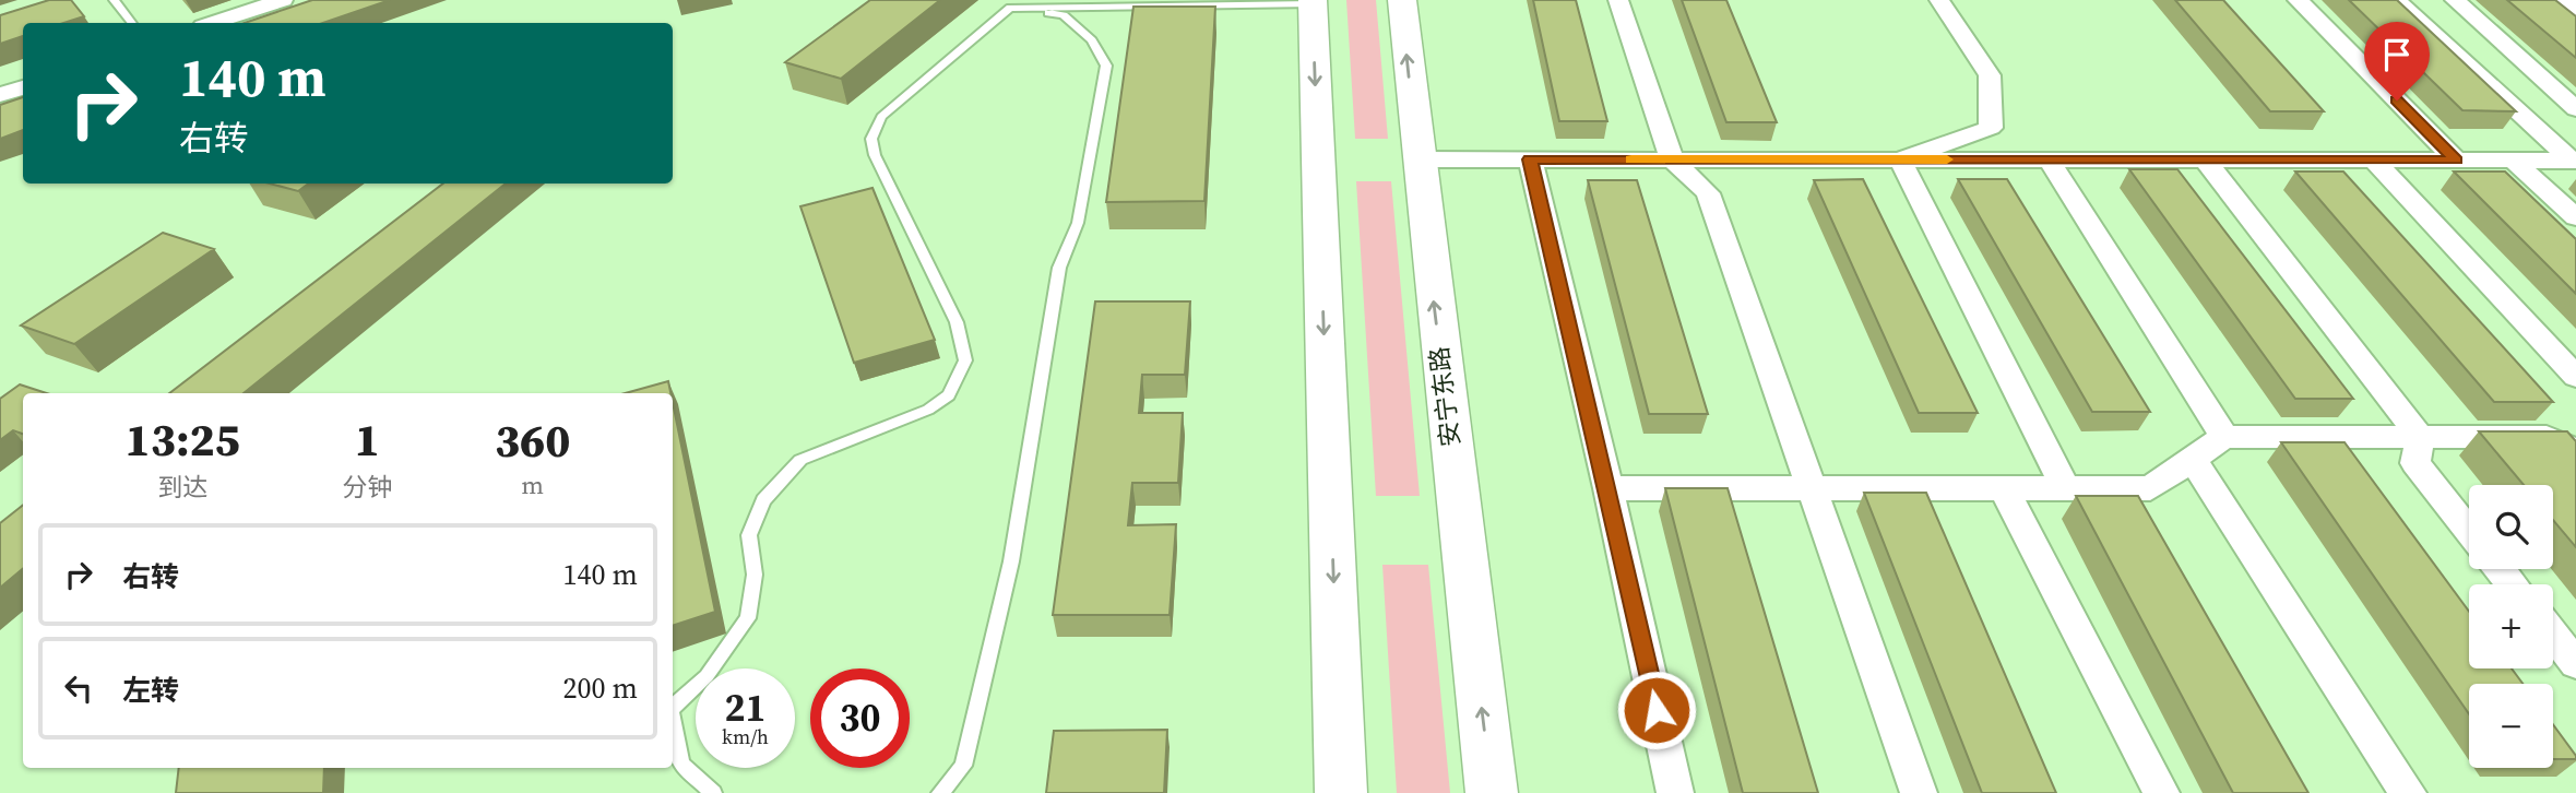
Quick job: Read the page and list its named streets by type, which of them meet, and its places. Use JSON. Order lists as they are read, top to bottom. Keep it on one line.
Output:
{"streets":{"main road":["安宁东路"]},"page":{"turn":["140 m","右转"],"eta":["13:25","到达","1","分钟","360","m"],"map_buttons":["+","−"],"list":[{"name":"右转","value":"140 m"},{"name":"左转","value":"200 m"}],"speed":"21 km/h","limit":"30"}}
